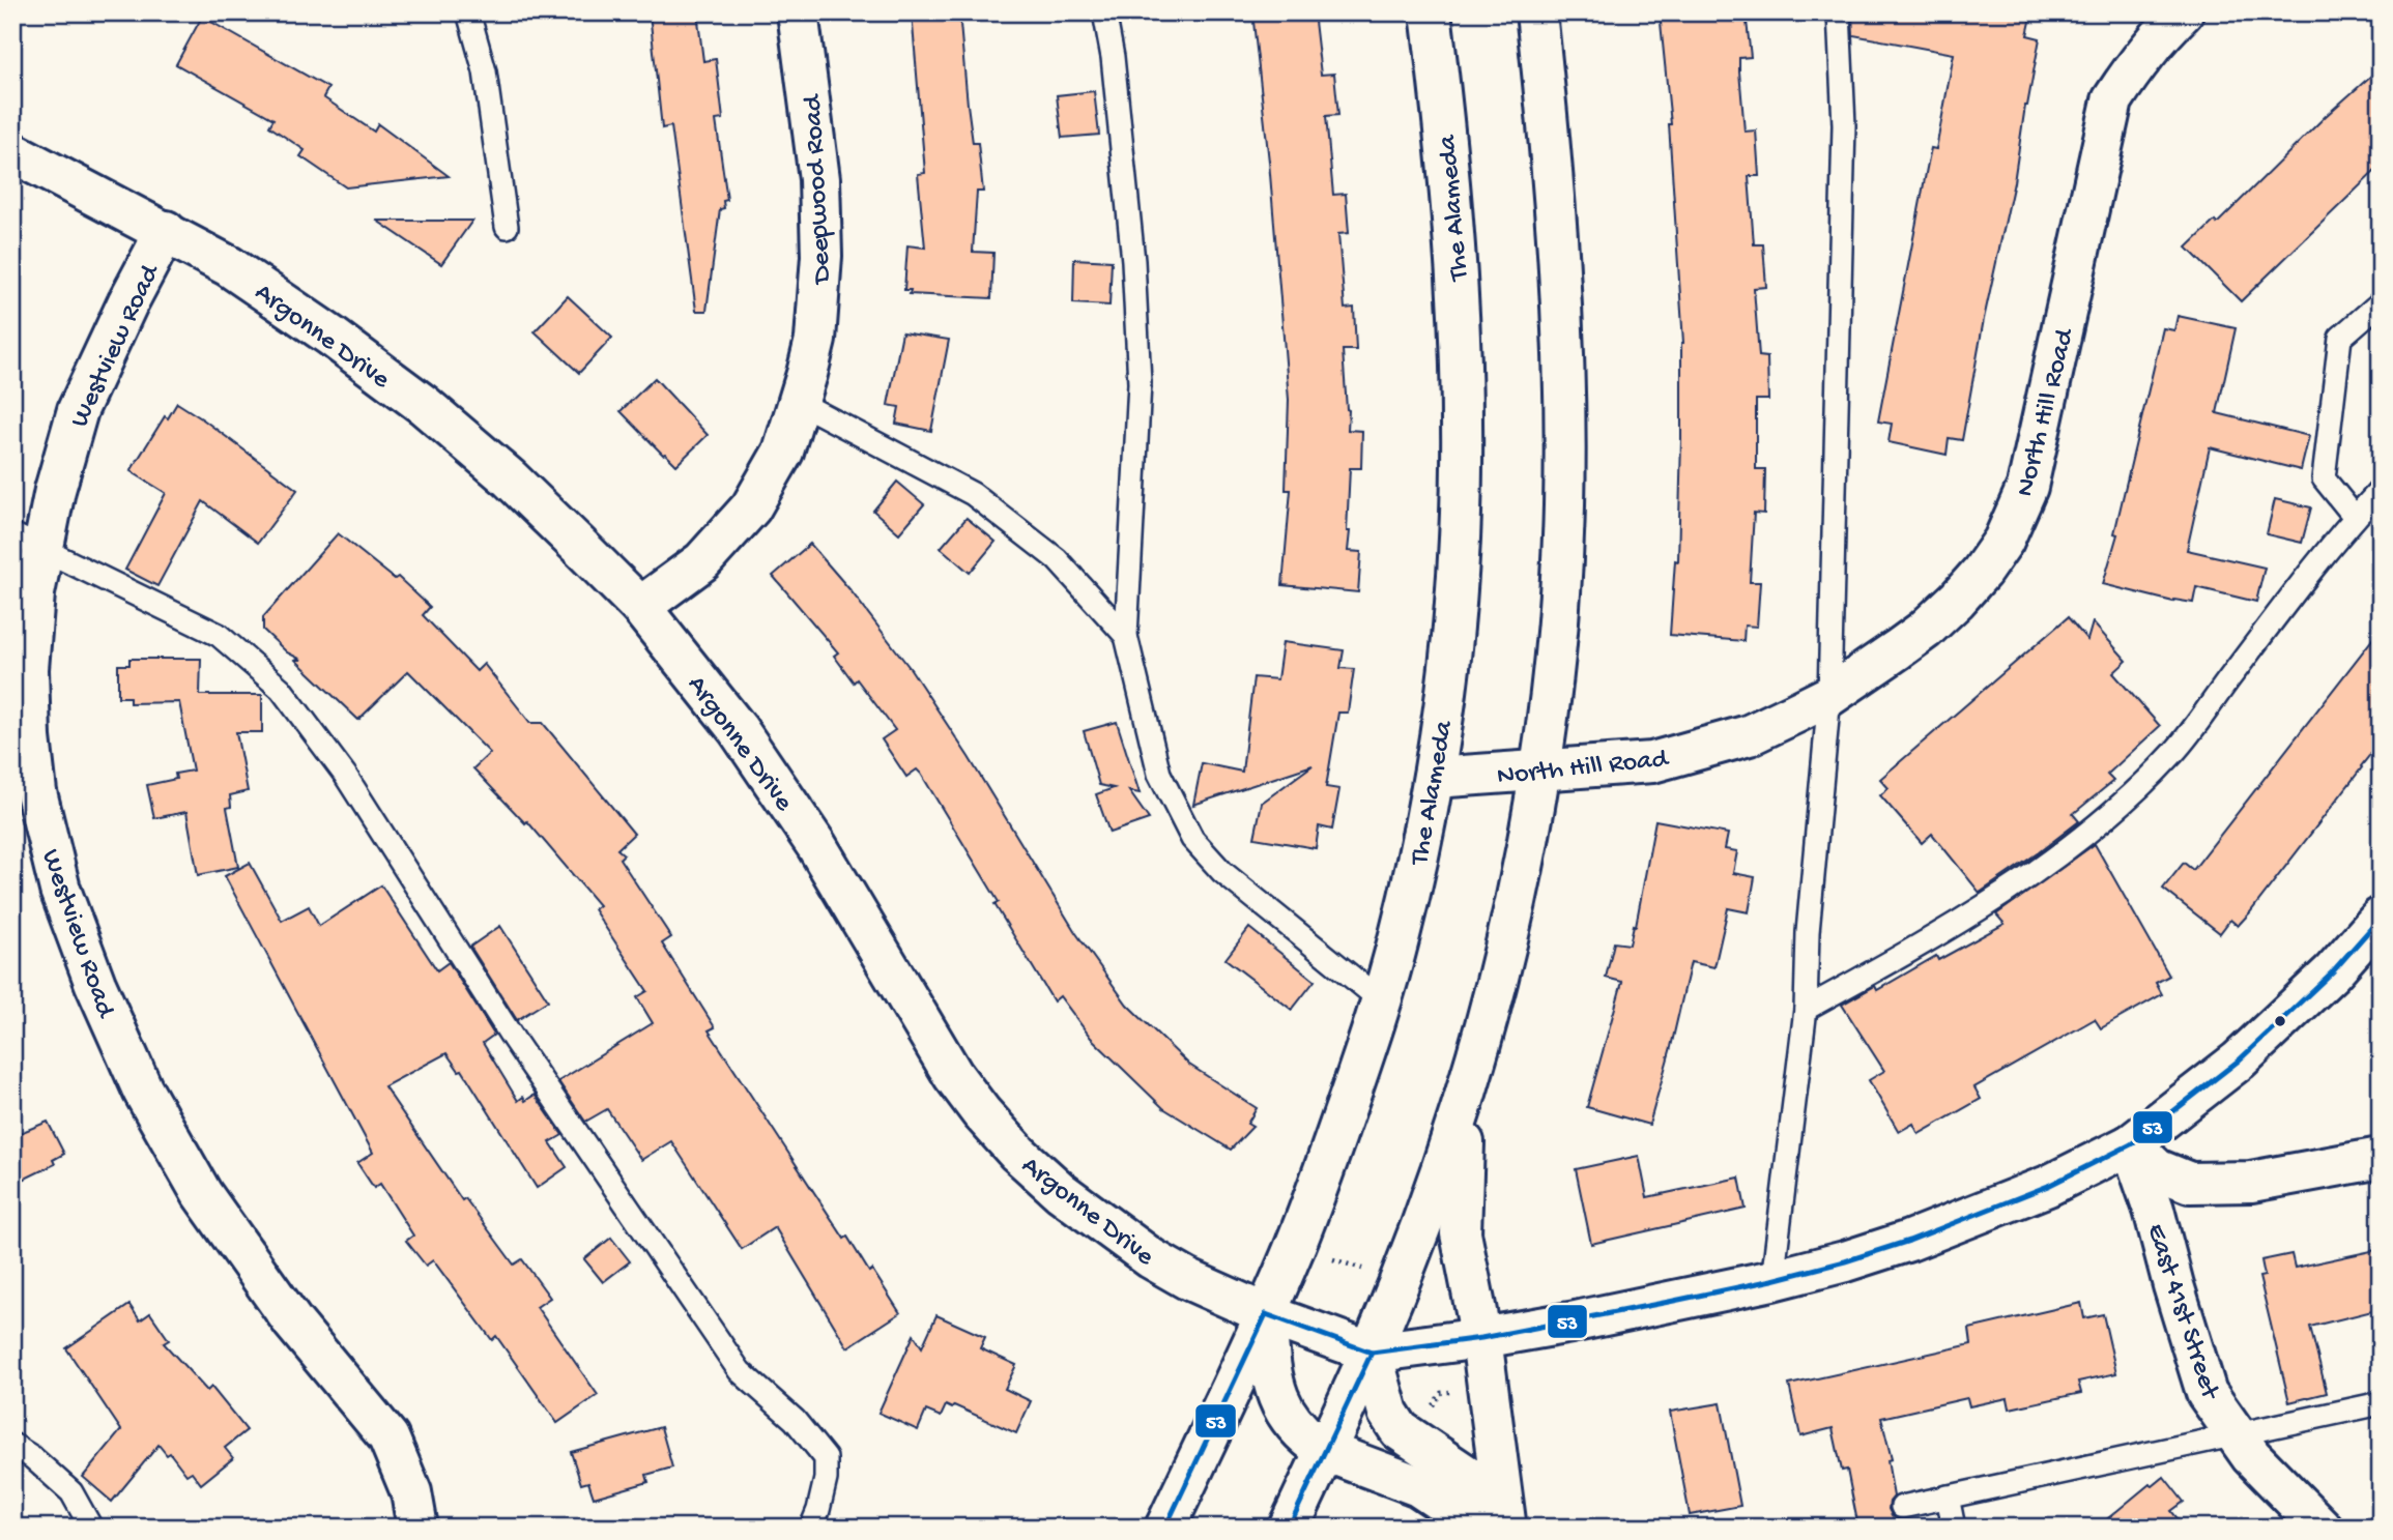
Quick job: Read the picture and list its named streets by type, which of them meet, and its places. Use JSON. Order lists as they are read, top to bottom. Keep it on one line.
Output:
{"streets":{"main road":["Deepwood Road","The Alameda","Argonne Drive","Westview Road","North Hill Road","East 41st Street"]},"crossings":[["Deepwood Road","Argonne Drive"],["The Alameda","Argonne Drive"],["The Alameda","North Hill Road"],["Argonne Drive","Westview Road"],["Argonne Drive","East 41st Street"]],"lines":["transit line 53"]}
